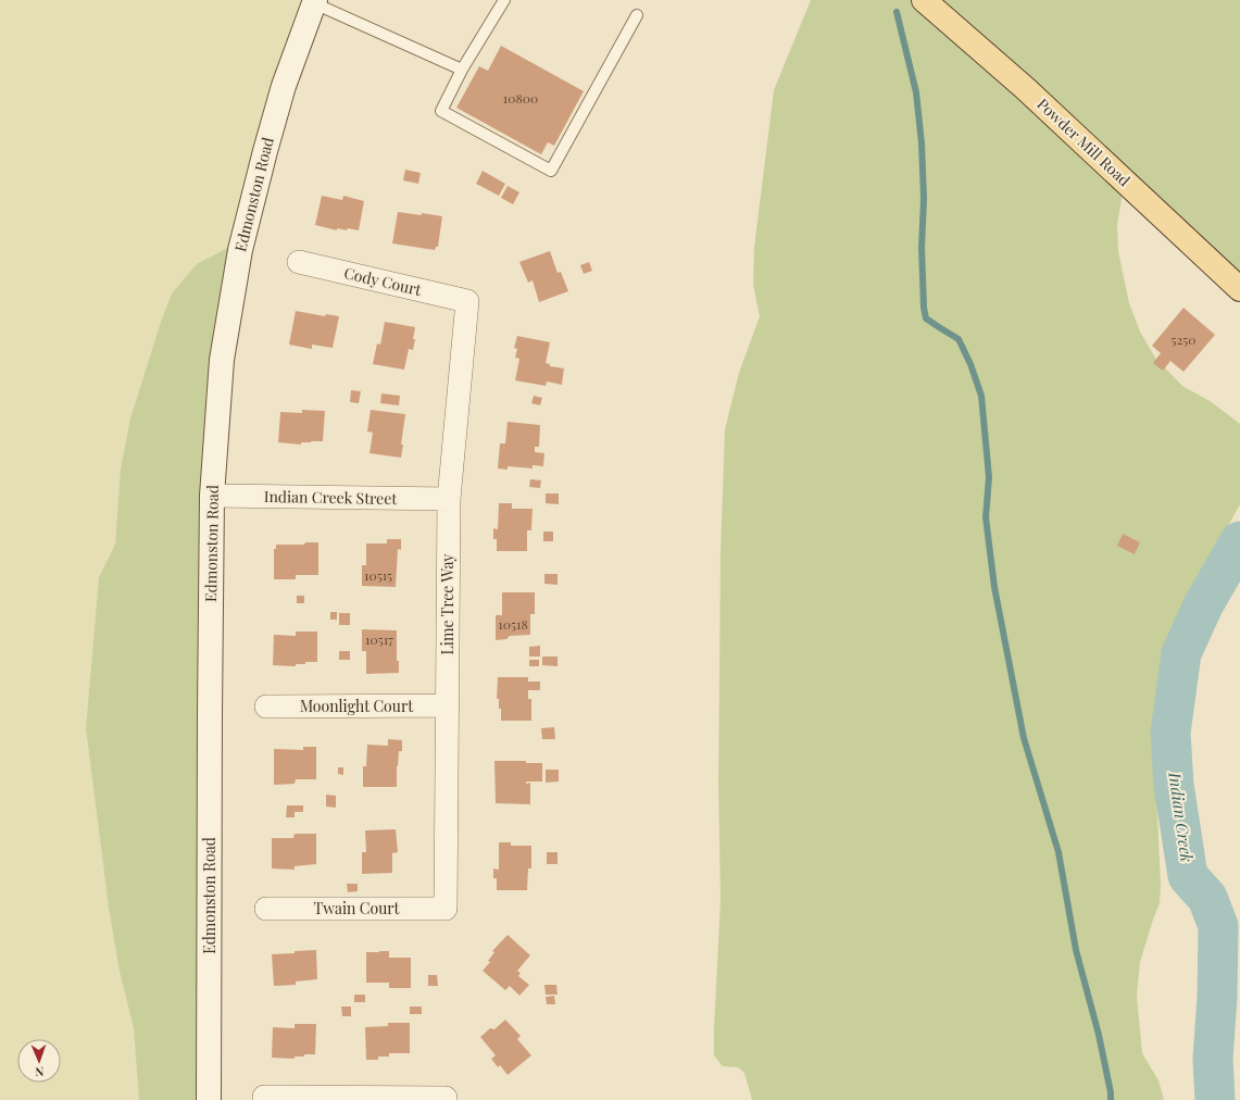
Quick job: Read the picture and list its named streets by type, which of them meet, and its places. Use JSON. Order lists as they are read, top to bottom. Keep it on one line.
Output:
{"streets":{"main road":["Powder Mill Road","Edmonston Road"],"street":["Cody Court","Indian Creek Street","Lime Tree Way","Moonlight Court","Twain Court"]},"crossings":[["Edmonston Road","Indian Creek Street"],["Cody Court","Lime Tree Way"],["Indian Creek Street","Lime Tree Way"],["Lime Tree Way","Moonlight Court"],["Lime Tree Way","Twain Court"]],"water":["Indian Creek"],"house_numbers":["10800","5250","10515","10518","10517"],"north":"bottom"}
